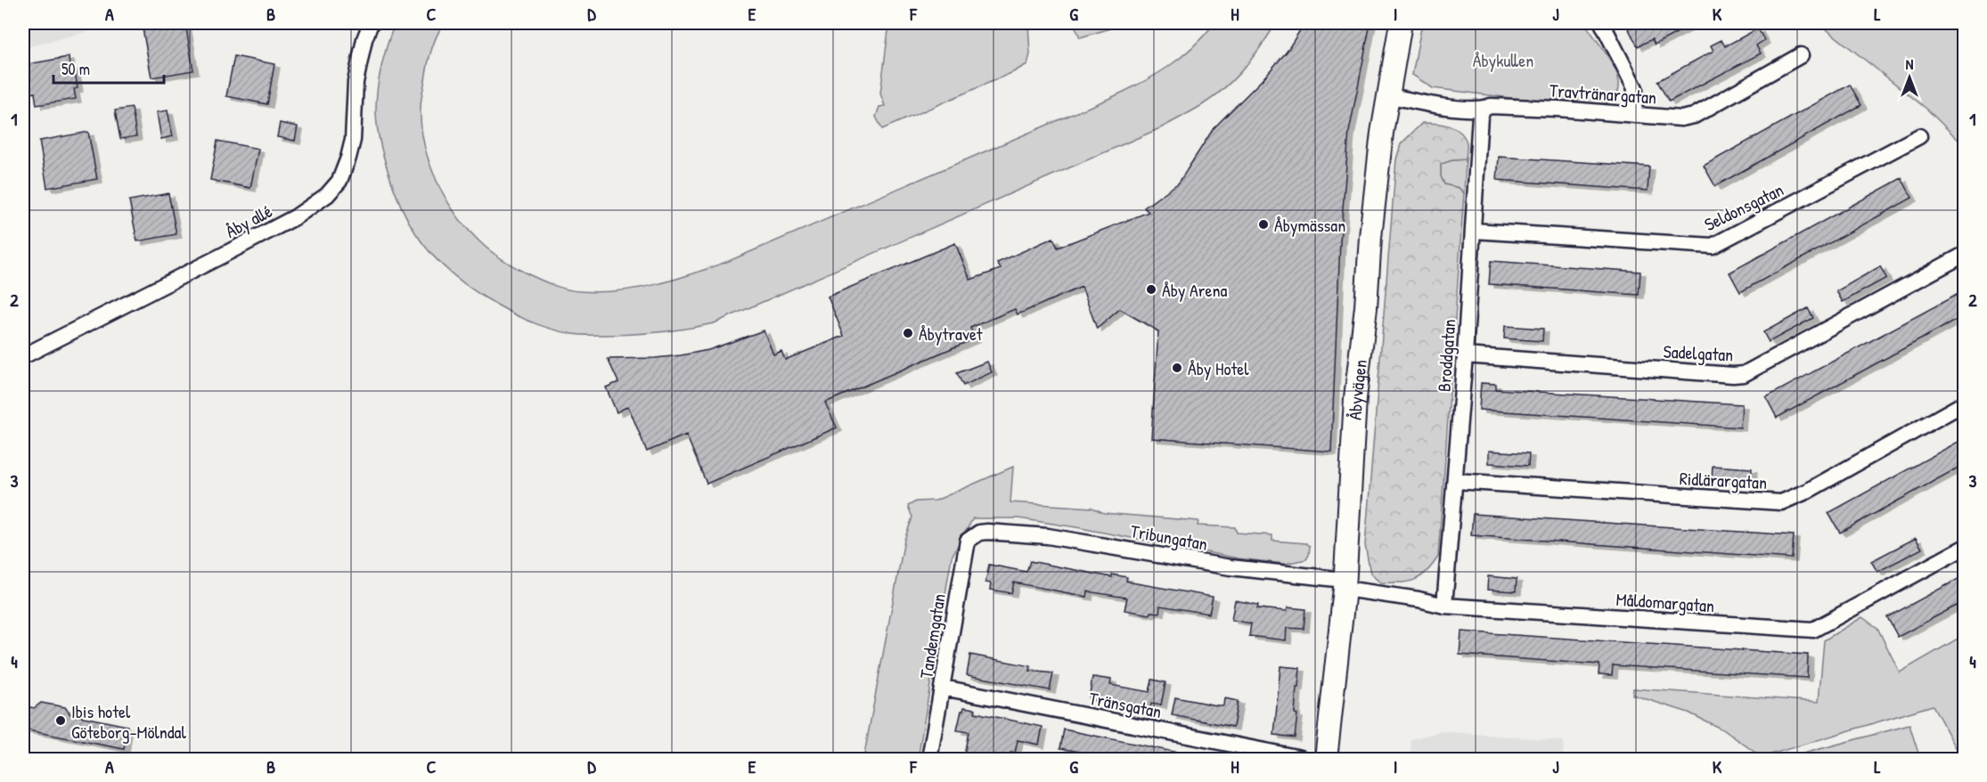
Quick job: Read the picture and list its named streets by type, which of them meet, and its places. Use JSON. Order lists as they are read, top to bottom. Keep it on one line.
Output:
{"streets":{"street":["Travtränargatan","Seldonsgatan","Åby allé","Sadelgatan","Broddgatan","Åbyvägen","Ridlärargatan","Tribungatan","Måldomargatan","Tandemgatan","Tränsgatan"]},"crossings":[["Travtränargatan","Broddgatan"],["Travtränargatan","Åbyvägen"],["Seldonsgatan","Broddgatan"],["Sadelgatan","Broddgatan"],["Broddgatan","Ridlärargatan"],["Broddgatan","Måldomargatan"],["Åbyvägen","Tribungatan"],["Åbyvägen","Måldomargatan"],["Tribungatan","Måldomargatan"],["Tribungatan","Tandemgatan"],["Tandemgatan","Tränsgatan"]],"parks":["Åbykullen"],"places":["Åbymässan","Åby Arena","Åbytravet","Åby Hotel","Ibis hotel Göteborg-Mölndal"],"scale_bar":"50 m","north":"top","grid":{"columns":["A","B","C","D","E","F","G","H","I","J","K","L"],"rows":["1","2","3","4"]}}
